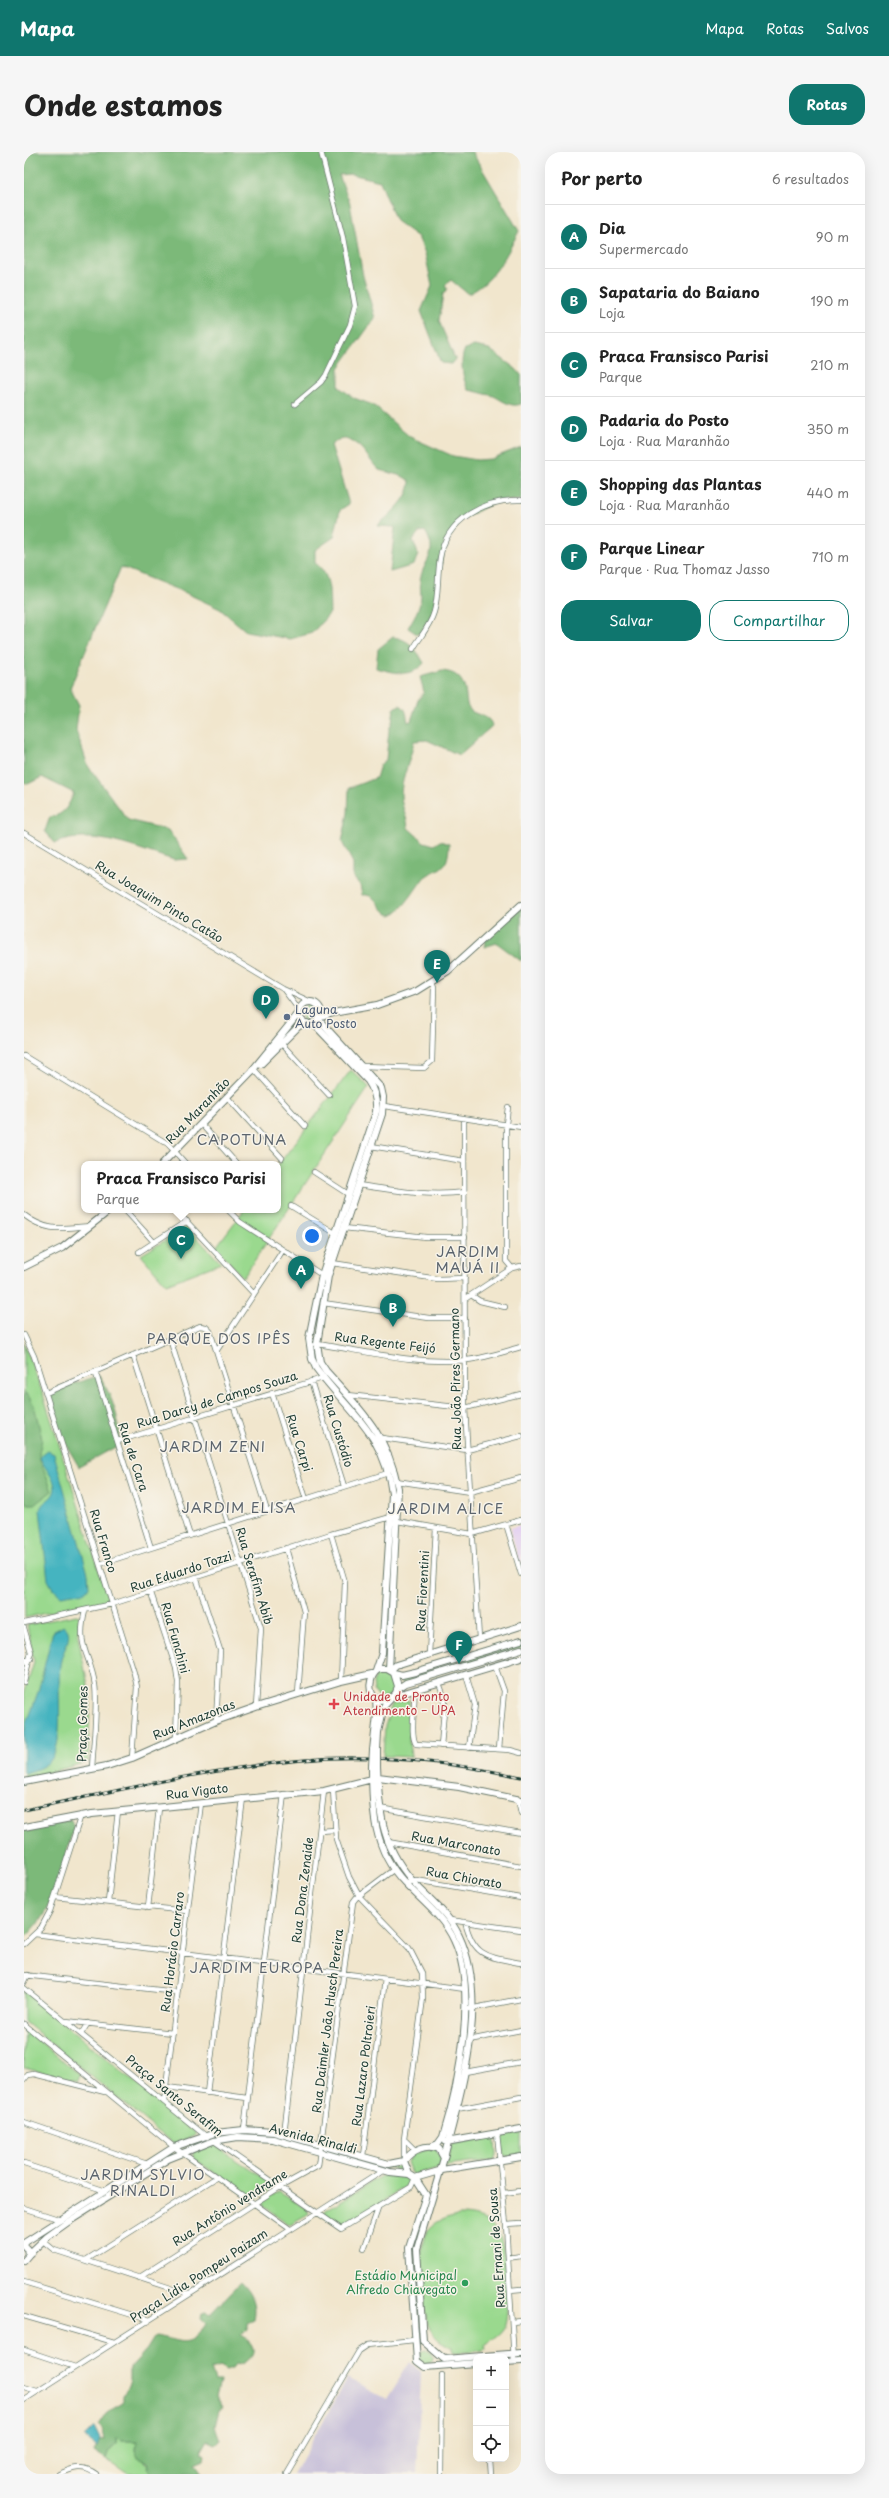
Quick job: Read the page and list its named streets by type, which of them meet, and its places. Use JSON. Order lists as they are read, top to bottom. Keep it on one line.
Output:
{"streets":{"main road":["Rua Maranhão","Rua Amazonas","Rua Vigato","Avenida Rinaldi"],"street":["Rua Joaquim Pinto Catão","Rua Regente Feijó","Rua João Pires Germano","Rua Darcy de Campos Souza","Rua Custódio","Rua Carpi","Rua de Cara","Rua Franco","Rua Eduardo Tozzi","Rua Serafim Abib","Rua Fiorentini","Rua Funchini","Praça Gomes","Rua Marconato","Rua Chiorato","Rua Dona Zenaide","Rua Horácio Carraro","Rua Daimler João Husch Pereira","Rua Lazaro Poltroieri","Praça Santo Serafim","Rua Antônio vendrame","Rua Ernani de Sousa","Praça Lídia Pompeu Paizam"]},"crossings":[["Rua Joaquim Pinto Catão","Rua Maranhão"],["Rua Regente Feijó","Rua João Pires Germano"],["Rua Darcy de Campos Souza","Rua Custódio"],["Rua Darcy de Campos Souza","Rua Carpi"],["Rua Darcy de Campos Souza","Rua de Cara"],["Rua Darcy de Campos Souza","Rua Serafim Abib"],["Rua Franco","Rua Eduardo Tozzi"],["Rua Franco","Rua Amazonas"],["Rua Eduardo Tozzi","Rua Serafim Abib"],["Rua Eduardo Tozzi","Rua Funchini"],["Rua Eduardo Tozzi","Praça Gomes"],["Rua Serafim Abib","Rua Amazonas"],["Rua Funchini","Rua Amazonas"],["Rua Amazonas","Praça Gomes"],["Rua Vigato","Rua Dona Zenaide"],["Rua Vigato","Rua Horácio Carraro"],["Rua Dona Zenaide","Avenida Rinaldi"],["Rua Horácio Carraro","Praça Santo Serafim"],["Rua Daimler João Husch Pereira","Avenida Rinaldi"],["Rua Daimler João Husch Pereira","Rua Antônio vendrame"],["Rua Lazaro Poltroieri","Avenida Rinaldi"],["Praça Santo Serafim","Avenida Rinaldi"],["Praça Santo Serafim","Rua Antônio vendrame"],["Praça Santo Serafim","Praça Lídia Pompeu Paizam"],["Avenida Rinaldi","Rua Antônio vendrame"],["Avenida Rinaldi","Praça Lídia Pompeu Paizam"]],"districts":["CAPOTUNA","JARDIM MAUÁ II","PARQUE DOS IPÊS","JARDIM ZENI","JARDIM ELISA","JARDIM ALICE","JARDIM EUROPA","JARDIM SYLVIO RINALDI"],"places":{"other":["Laguna Auto Posto","Estádio Municipal Alfredo Chiavegato"],"health":["Unidade de Pronto Atendimento – UPA"]},"page":{"header":"Mapa","nav":["Mapa","Rotas","Salvos"],"title":"Onde estamos","buttons":["Rotas",["Salvar","Compartilhar"]],"heading":["Por perto","6 resultados"],"list":[{"mark":"A","name":"Dia","note":"Supermercado","value":"90 m"},{"mark":"B","name":"Sapataria do Baiano","note":"Loja","value":"190 m"},{"mark":"C","name":"Praca Fransisco Parisi","note":"Parque","value":"210 m"},{"mark":"D","name":"Padaria do Posto","note":"Loja · Rua Maranhão","value":"350 m"},{"mark":"E","name":"Shopping das Plantas","note":"Loja · Rua Maranhão","value":"440 m"},{"mark":"F","name":"Parque Linear","note":"Parque · Rua Thomaz Jasso","value":"710 m"}],"pins":["E","D","C","A","B","F"],"popup":["Praca Fransisco Parisi","Parque"],"map_buttons":["+","−"]}}
